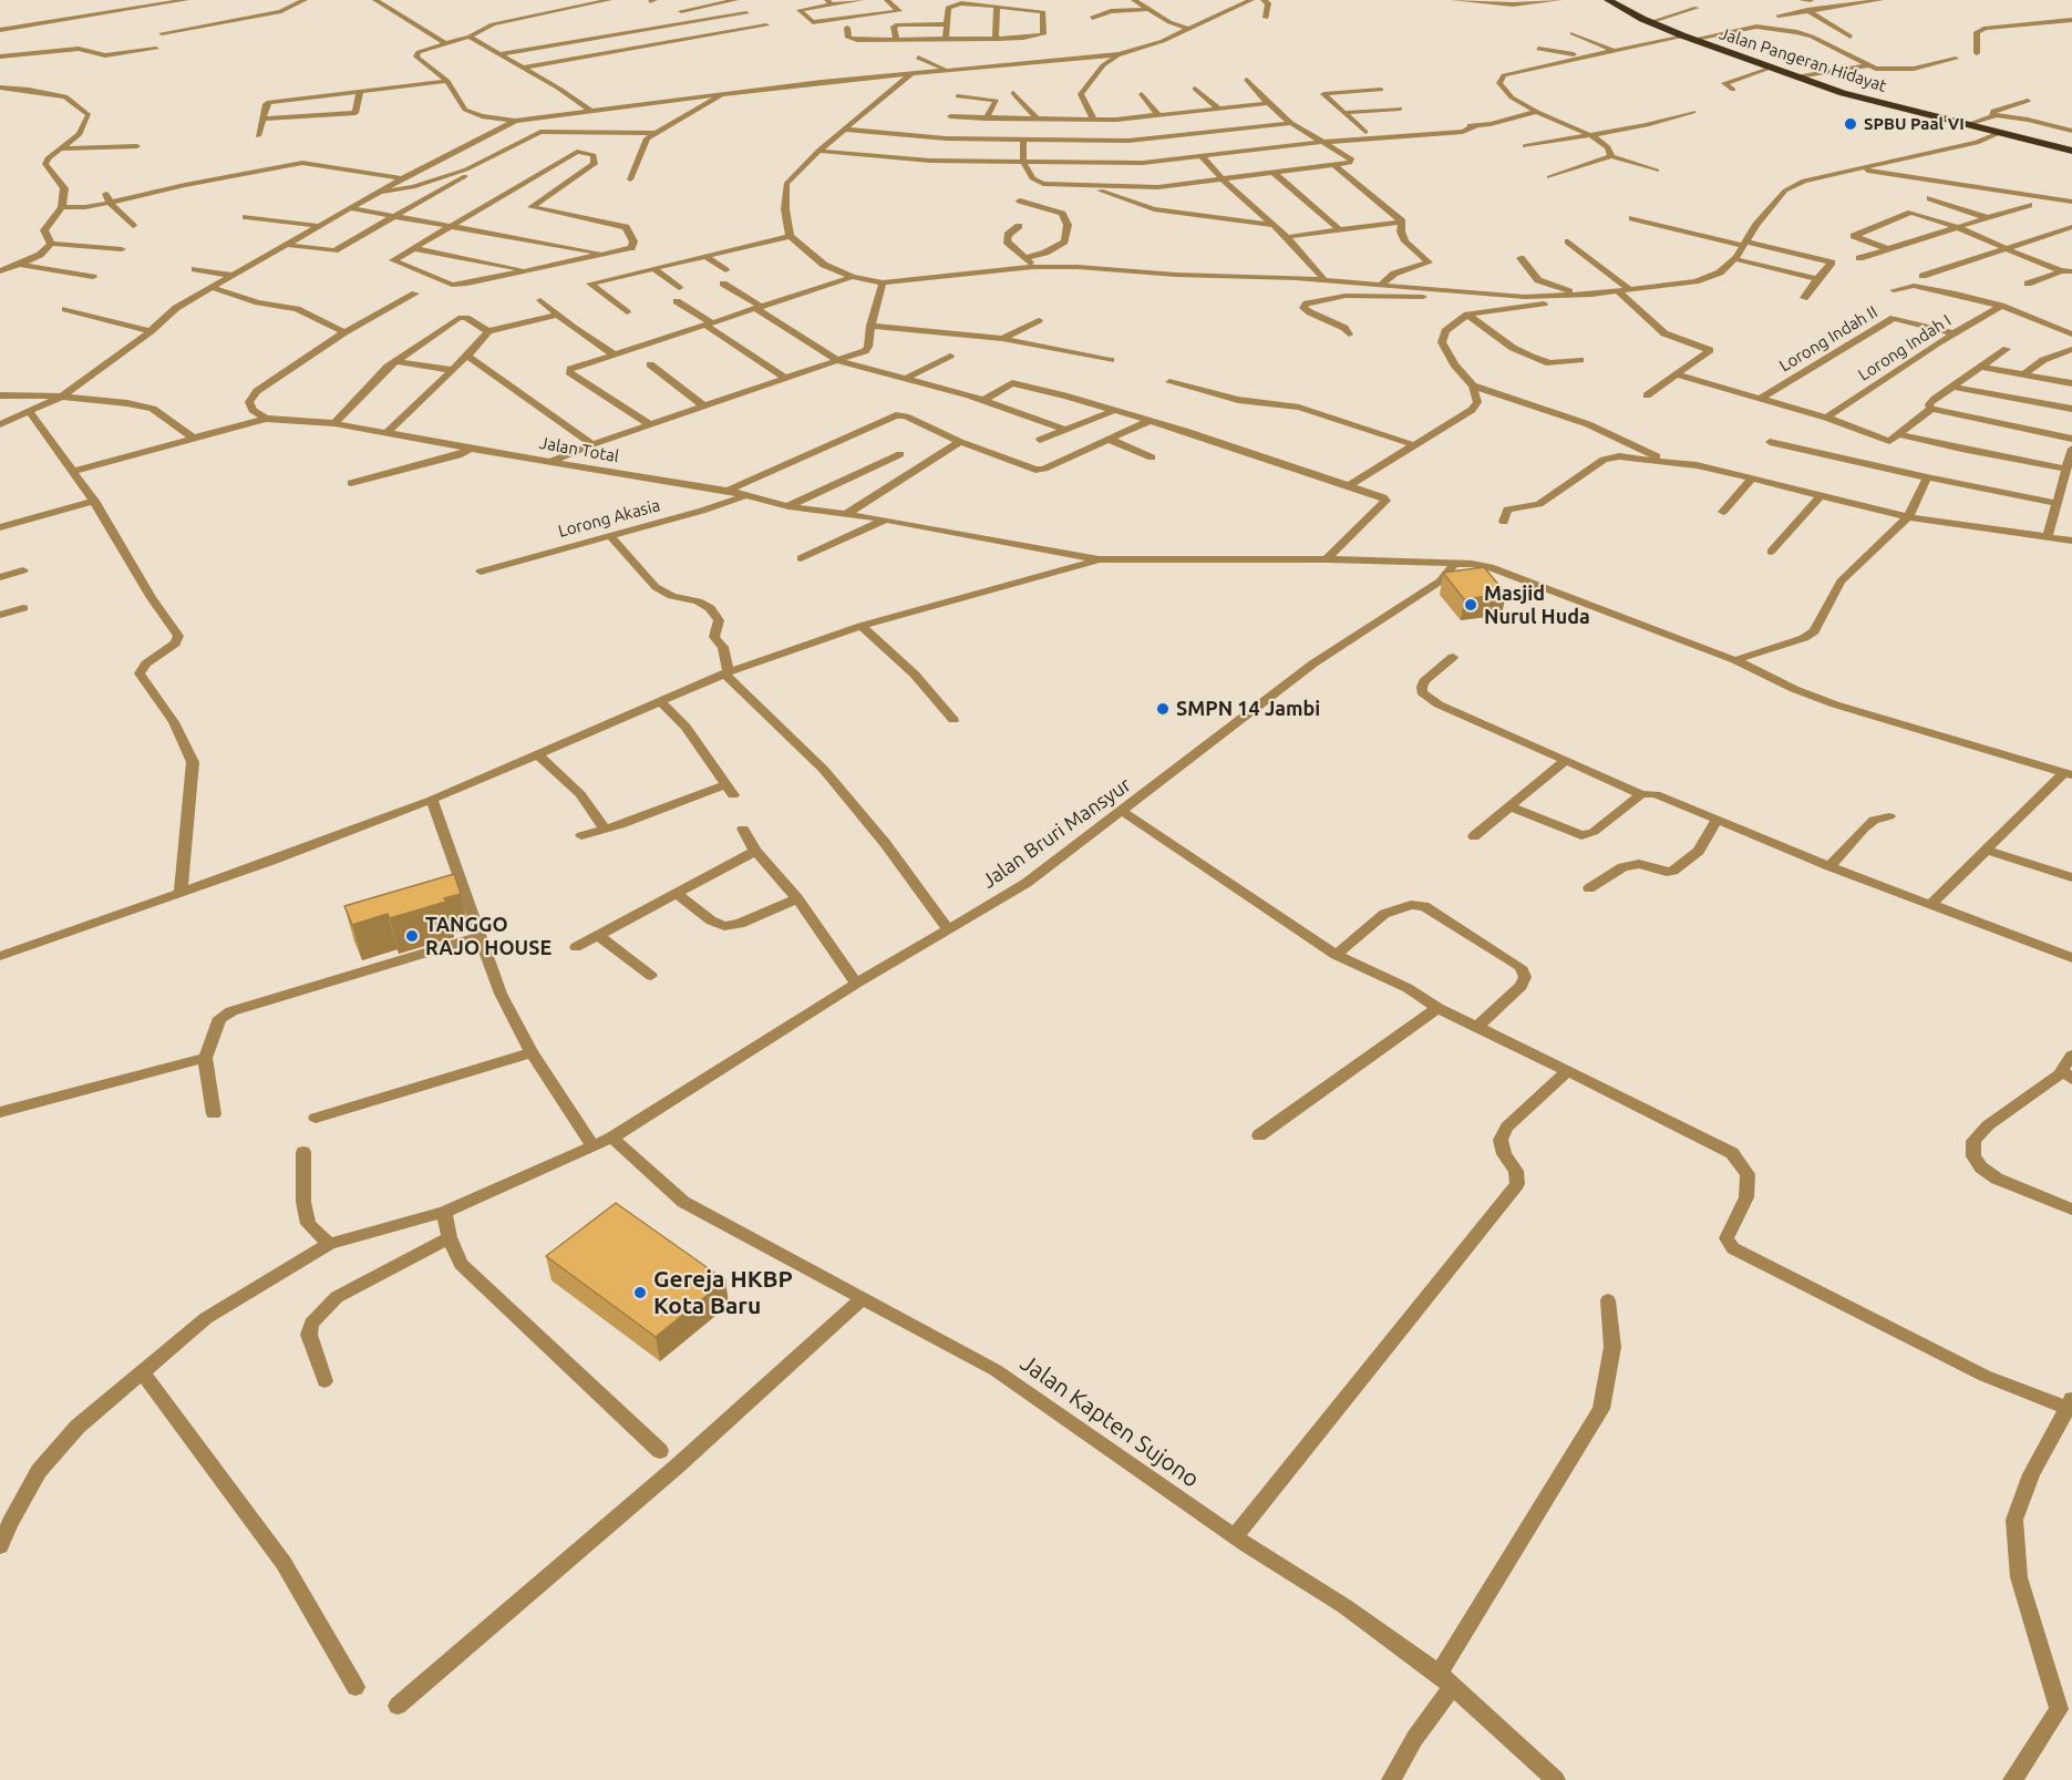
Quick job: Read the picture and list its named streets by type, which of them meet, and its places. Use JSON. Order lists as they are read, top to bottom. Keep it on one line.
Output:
{"streets":{"highway":["Jalan Pangeran Hidayat"],"street":["Lorong Indah II","Lorong Indah I","Jalan Total","Lorong Akasia","Jalan Bruri Mansyur","Jalan Kapten Sujono"]},"crossings":[["Lorong Indah II","Lorong Indah I"],["Jalan Total","Lorong Akasia"],["Jalan Bruri Mansyur","Jalan Kapten Sujono"]],"places":["SPBU Paal VI","Masjid Nurul Huda","SMPN 14 Jambi","TANGGO RAJO HOUSE","Gereja HKBP Kota Baru"]}
